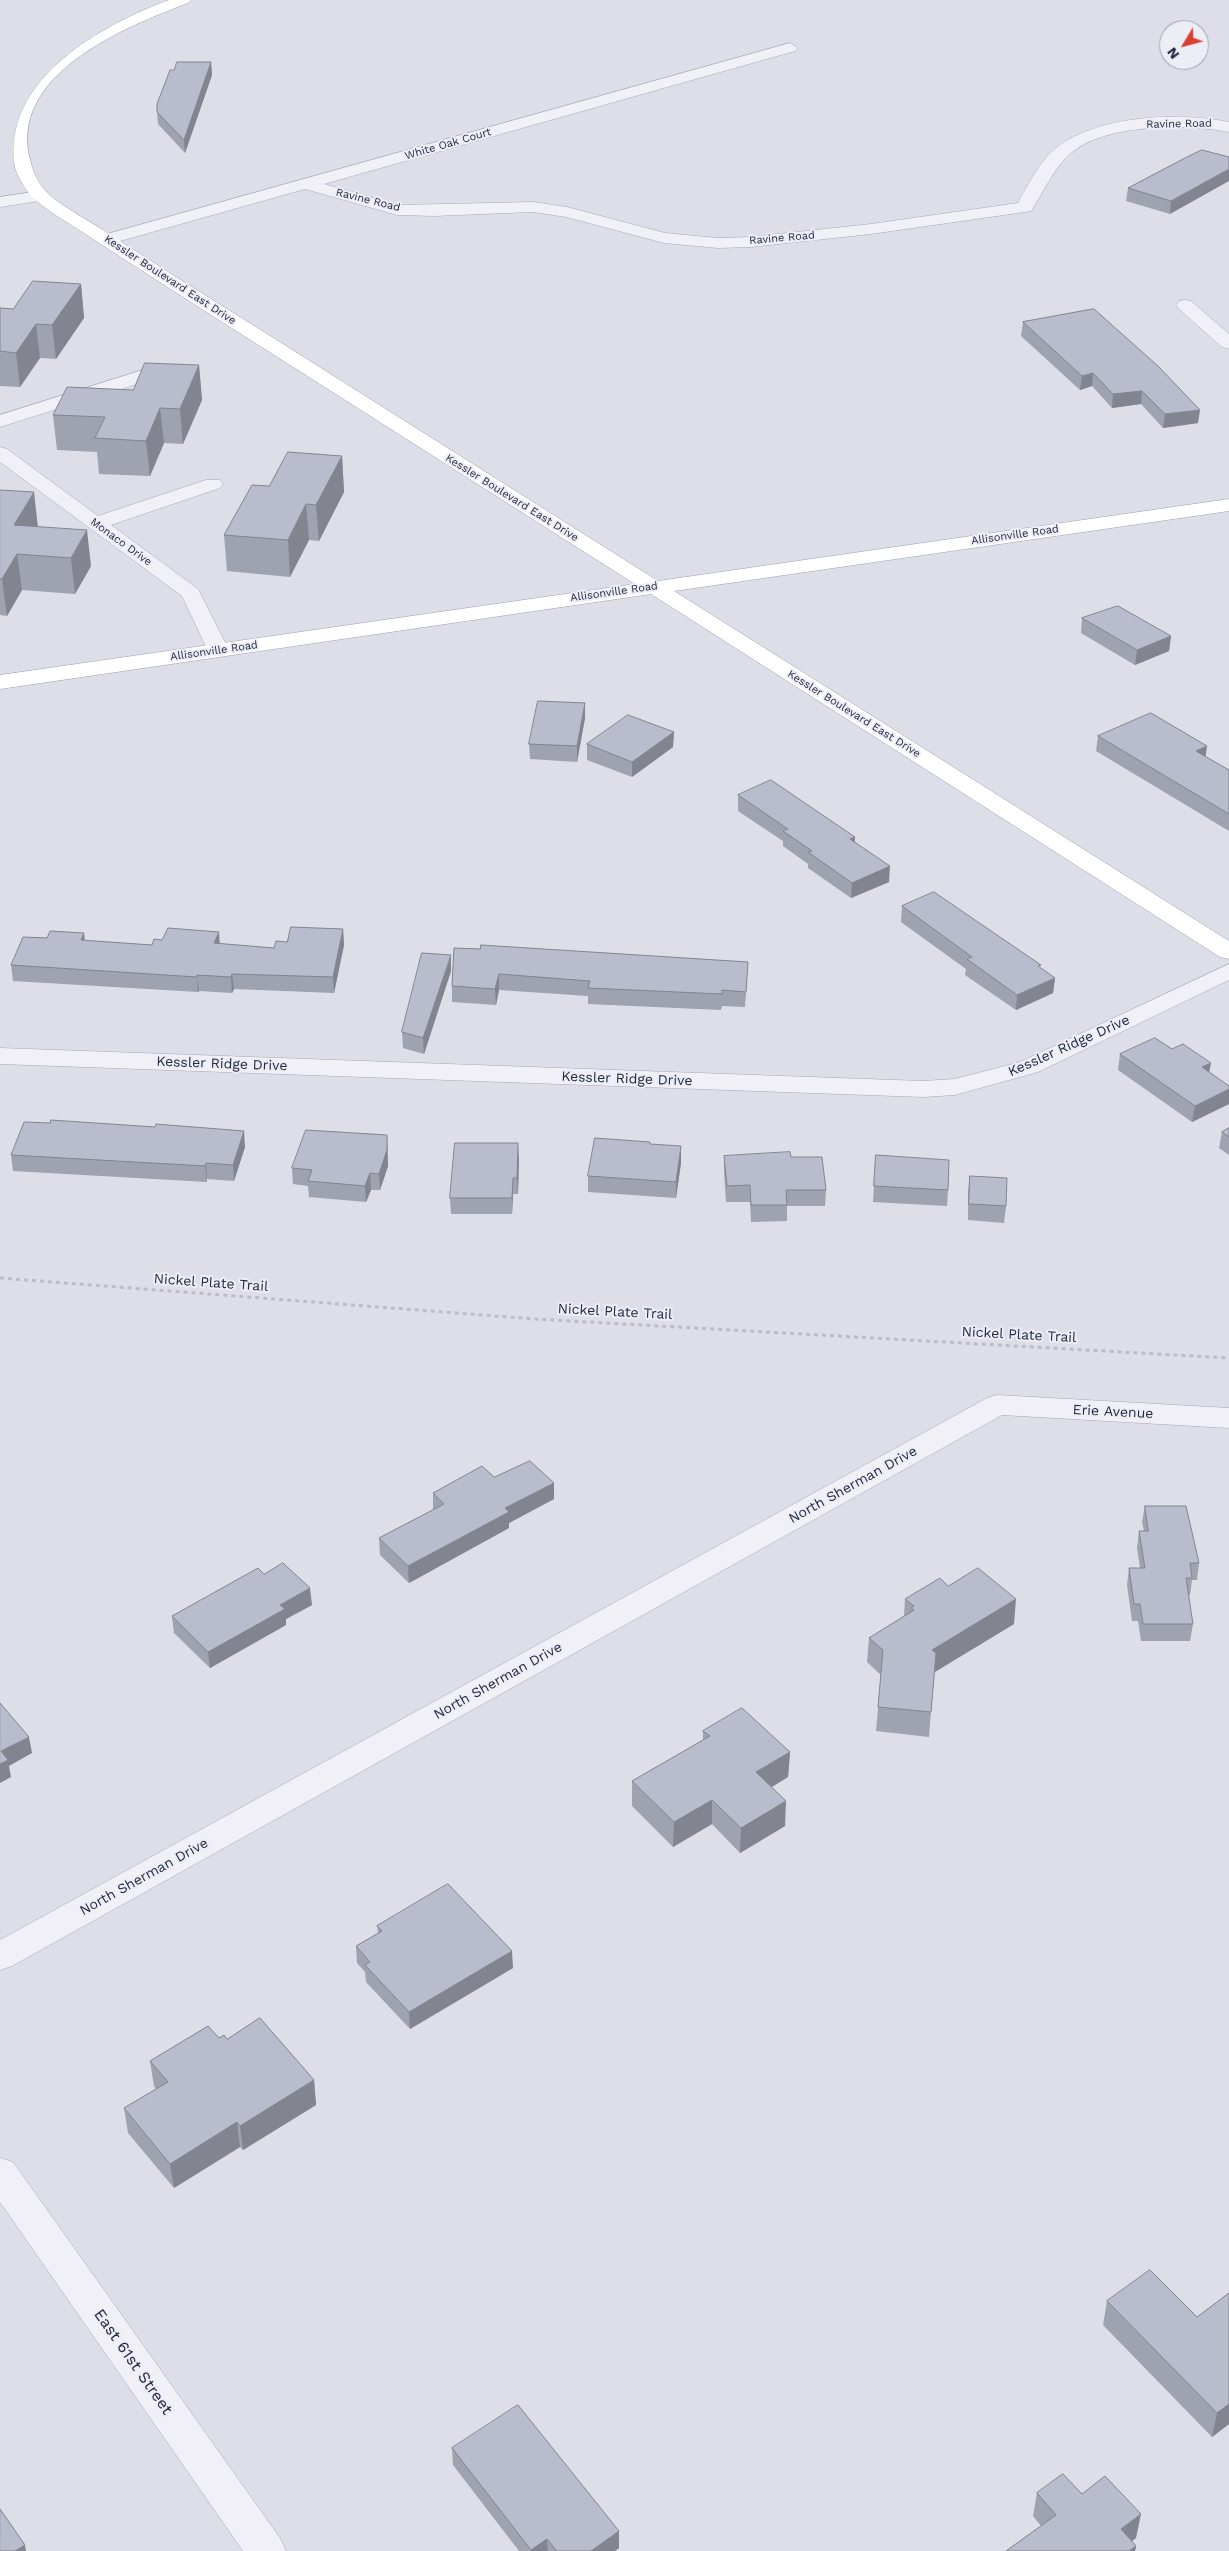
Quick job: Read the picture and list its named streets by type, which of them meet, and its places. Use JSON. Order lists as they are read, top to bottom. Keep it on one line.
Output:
{"streets":{"main road":["Kessler Boulevard East Drive","Allisonville Road"],"street":["Ravine Road","White Oak Court","Monaco Drive","Kessler Ridge Drive","Erie Avenue","North Sherman Drive","East 61st Street"],"path":["Nickel Plate Trail"]},"crossings":[["Ravine Road","White Oak Court"],["White Oak Court","Kessler Boulevard East Drive"],["Kessler Boulevard East Drive","Allisonville Road"],["Allisonville Road","Monaco Drive"],["Erie Avenue","North Sherman Drive"]],"north":"bottom left"}
